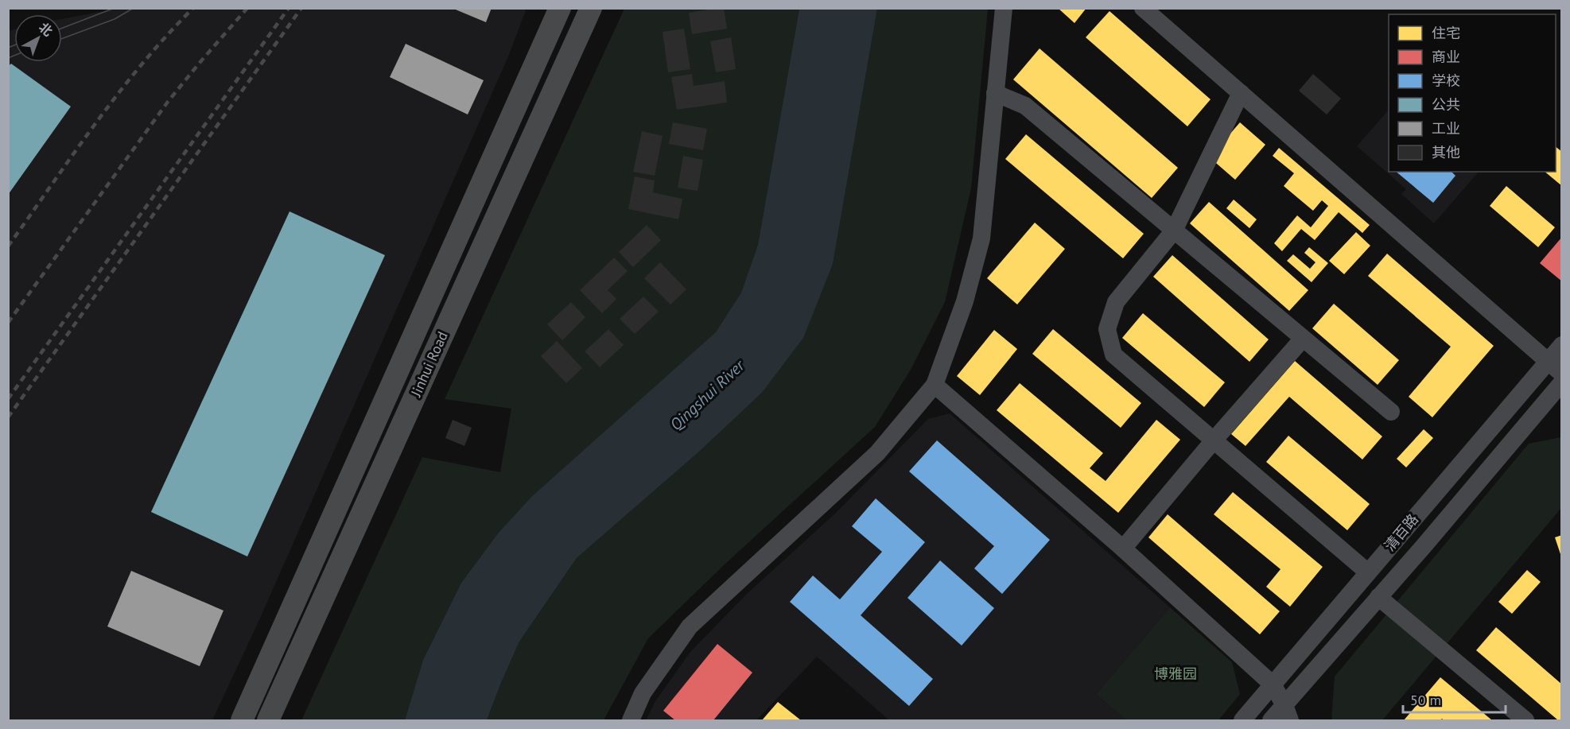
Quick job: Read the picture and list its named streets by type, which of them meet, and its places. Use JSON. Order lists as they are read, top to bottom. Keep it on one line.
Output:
{"streets":{"main road":["Jinhui Road"],"street":["清百路"]},"water":["Qingshui River"],"parks":["博雅园"],"legend":["住宅","商业","学校","公共","工业","其他"],"scale_bar":"50 m","north":"top right"}
